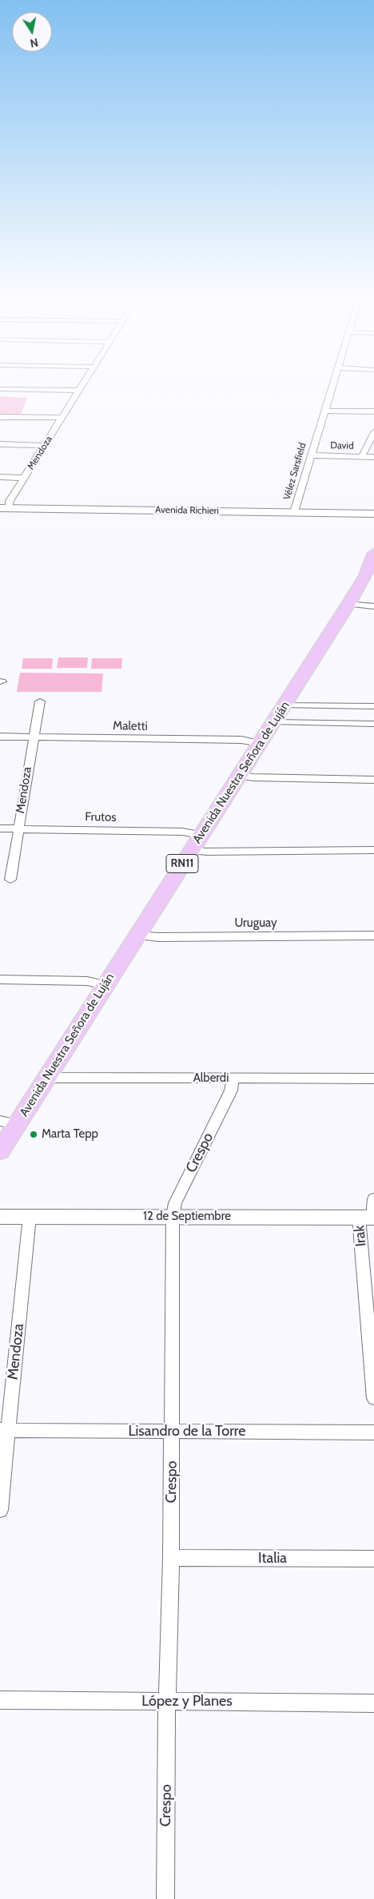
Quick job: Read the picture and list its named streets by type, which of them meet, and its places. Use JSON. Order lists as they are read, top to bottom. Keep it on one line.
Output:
{"streets":{"main road":["Avenida Nuestra Señora de Luján","RN11"],"street":["David","Mendoza","Vélez Sarsfield","Avenida Richieri","Maletti","Frutos","Uruguay","Alberdi","Crespo","12 de Septiembre","Irak","Lisandro de la Torre","Italia","López y Planes"]},"crossings":[["David","Vélez Sarsfield"],["Mendoza","Avenida Richieri"],["Mendoza","Maletti"],["Mendoza","Frutos"],["Mendoza","12 de Septiembre"],["Mendoza","Lisandro de la Torre"],["Vélez Sarsfield","Avenida Richieri"],["Maletti","Avenida Nuestra Señora de Luján"],["Avenida Nuestra Señora de Luján","Frutos"],["Avenida Nuestra Señora de Luján","Uruguay"],["Avenida Nuestra Señora de Luján","Alberdi"],["Alberdi","Crespo"],["Crespo","12 de Septiembre"],["Crespo","Lisandro de la Torre"],["Crespo","Italia"],["Crespo","López y Planes"],["12 de Septiembre","Irak"]],"places":["Marta Tepp"],"north":"bottom"}
